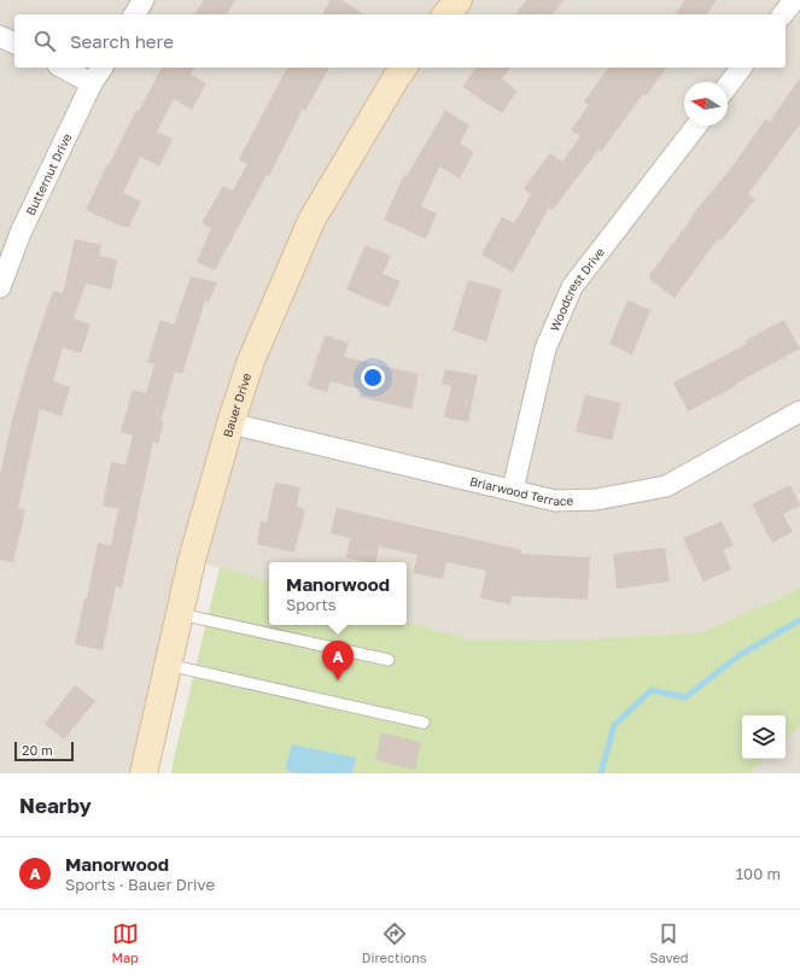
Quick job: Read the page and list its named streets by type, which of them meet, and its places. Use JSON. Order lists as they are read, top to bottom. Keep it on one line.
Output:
{"streets":{"street":["Butternut Drive","Woodcrest Drive","Bauer Drive","Briarwood Terrace"]},"crossings":[["Woodcrest Drive","Briarwood Terrace"],["Bauer Drive","Briarwood Terrace"]],"scale_bar":"20 m","north":"left","page":{"search":"Search here","popup":["Manorwood","Sports"],"pins":"A","scale":"20 m","heading":"Nearby","list":[{"mark":"A","name":"Manorwood","note":"Sports · Bauer Drive","value":"100 m"}],"nav":["Map","Directions","Saved"]}}
